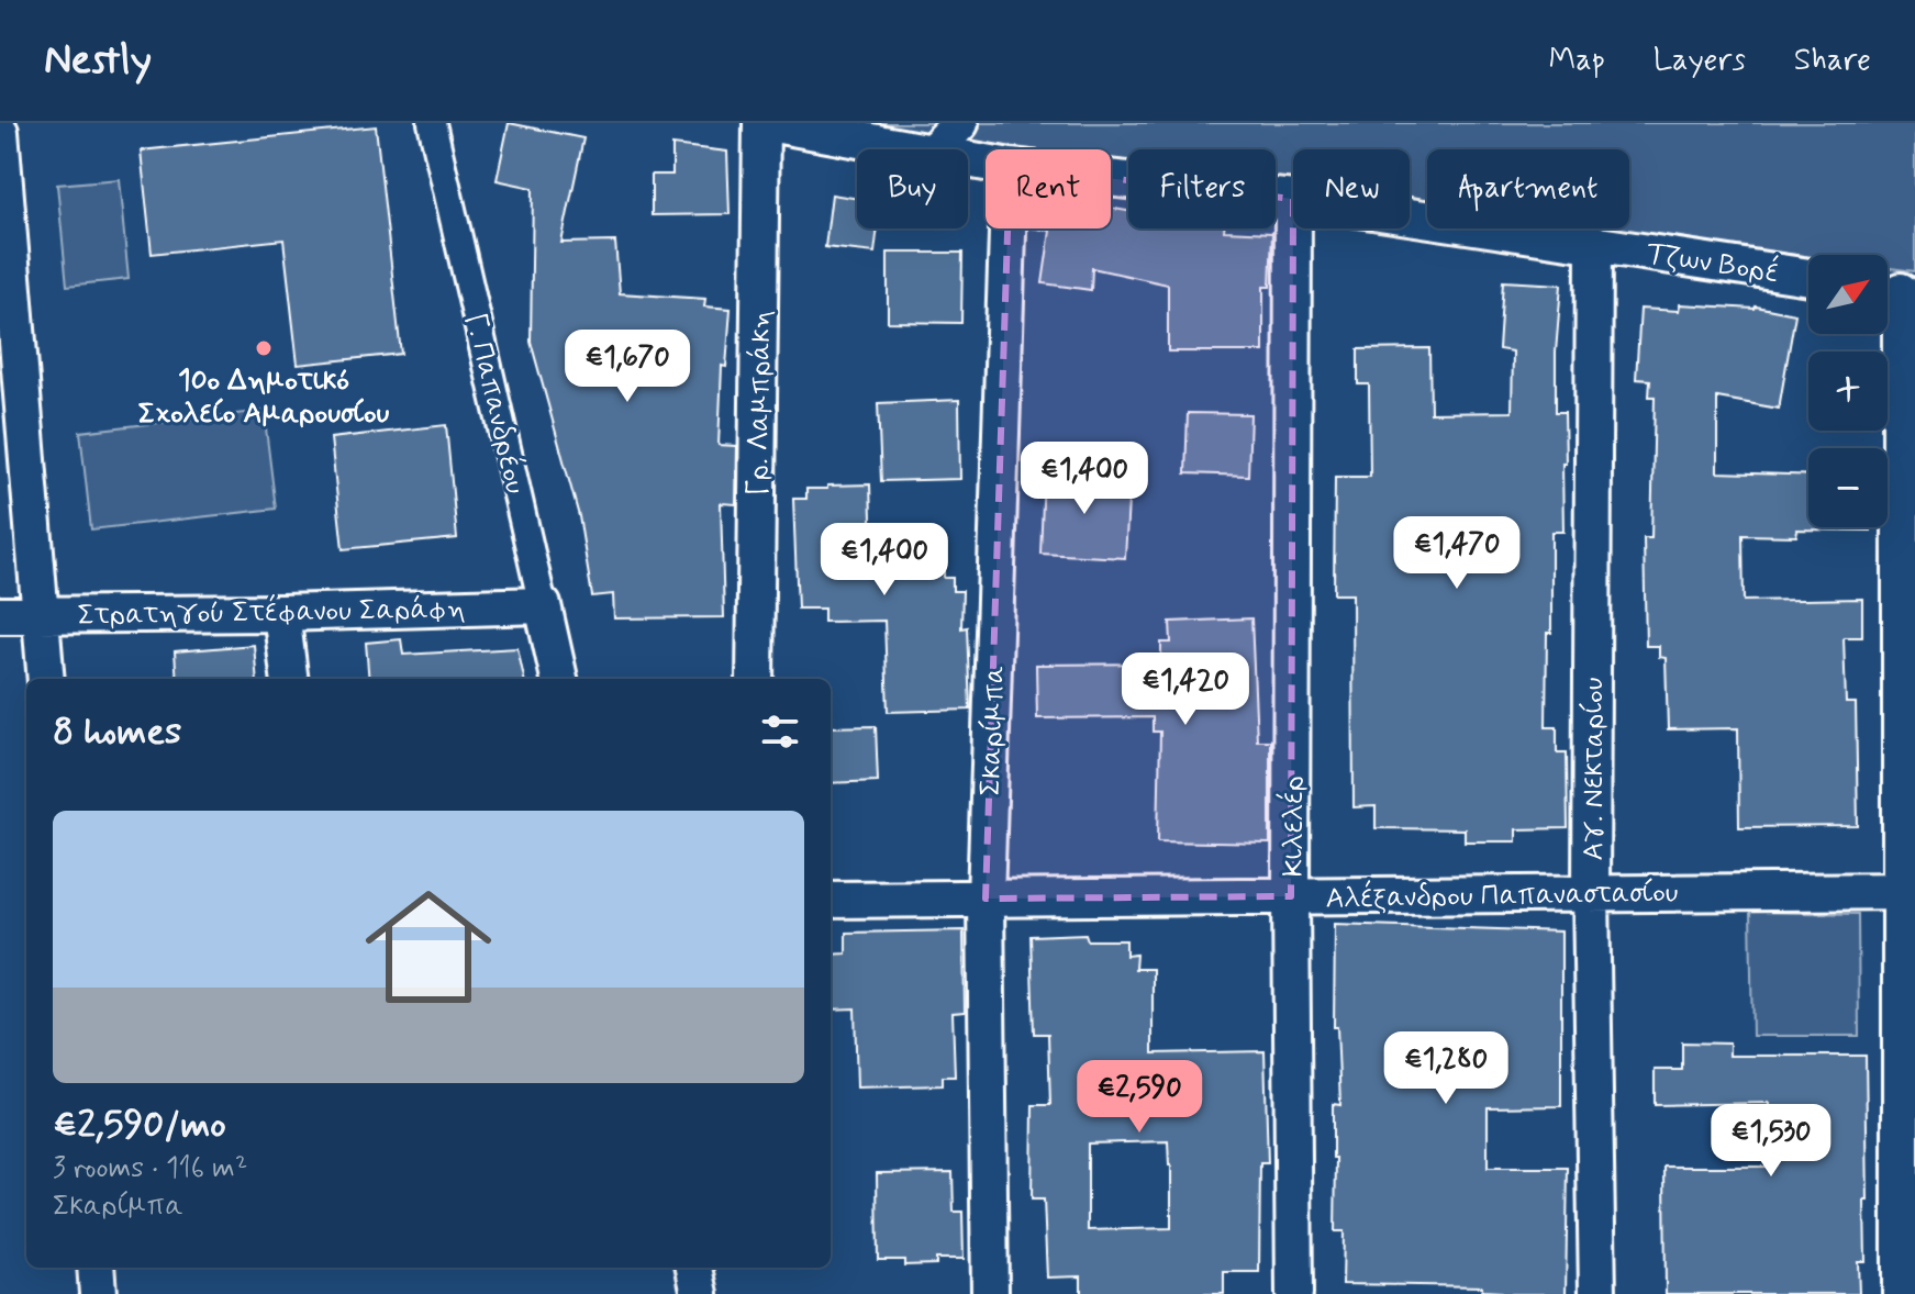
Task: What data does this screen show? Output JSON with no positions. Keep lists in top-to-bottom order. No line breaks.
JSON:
{"streets":{"street":["Τζων Βορέ","Γ. Παπανδρέου","Γρ. Λαμπράκη","Στρατηγού Στέφανου Σαράφη","Σκαρίμπα","Αγ. Νεκταρίου","Κιλελέρ","Αλέξανδρου Παπαναστασίου"]},"crossings":[["Τζων Βορέ","Γρ. Λαμπράκη"],["Τζων Βορέ","Αγ. Νεκταρίου"],["Τζων Βορέ","Κιλελέρ"],["Γ. Παπανδρέου","Στρατηγού Στέφανου Σαράφη"],["Σκαρίμπα","Αλέξανδρου Παπαναστασίου"],["Αγ. Νεκταρίου","Αλέξανδρου Παπαναστασίου"],["Κιλελέρ","Αλέξανδρου Παπαναστασίου"]],"places":["10ο Δημοτικό Σχολείο Αμαρουσίου"],"north":"top right","page":{"header":"Nestly","nav":["Map","Layers","Share"],"chip":["Buy","Rent","Filters","New","Apartment"],"map_buttons":["+","−"],"price":["€1,670","€1,400","€1,470","€1,400","€1,420","€1,280","€2,590","€1,530"],"heading":"8 homes","list":[{"name":"€2,590/mo","note":"3 rooms · 116 m² · Σκαρίμπα"}]}}
